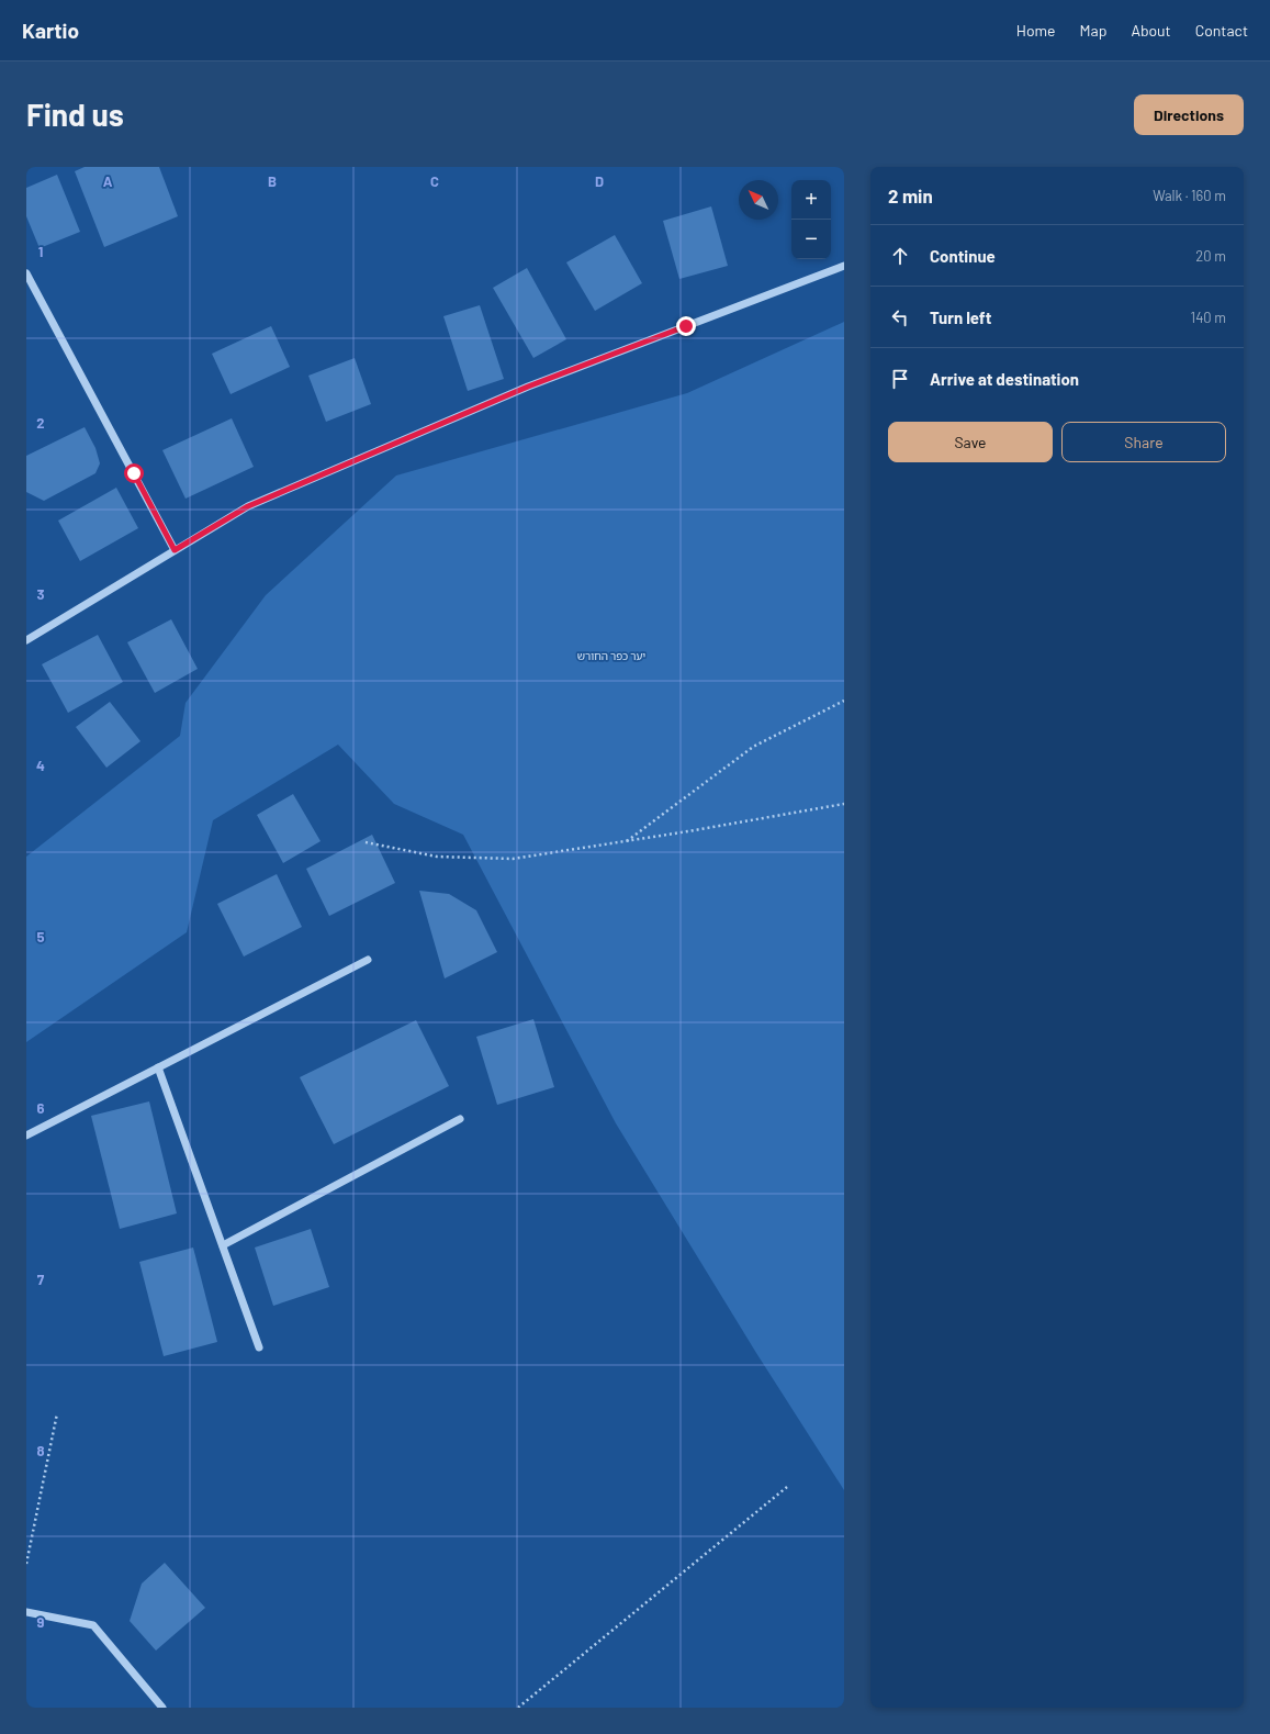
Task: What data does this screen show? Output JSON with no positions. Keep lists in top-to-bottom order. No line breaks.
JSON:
{"parks":["יער כפר החורש"],"north":"top left","page":{"header":"Kartio","nav":["Home","Map","About","Contact"],"buttons":["Directions",["Save","Share"]],"title":"Find us","heading":["2 min","Walk · 160 m"],"map_buttons":["+","−"],"list":[["Continue","20 m"],["Turn left","140 m"],"Arrive at destination"]},"grid":{"columns":["A","B","C","D"],"rows":["1","2","3","4","5","6","7","8","9"]}}
